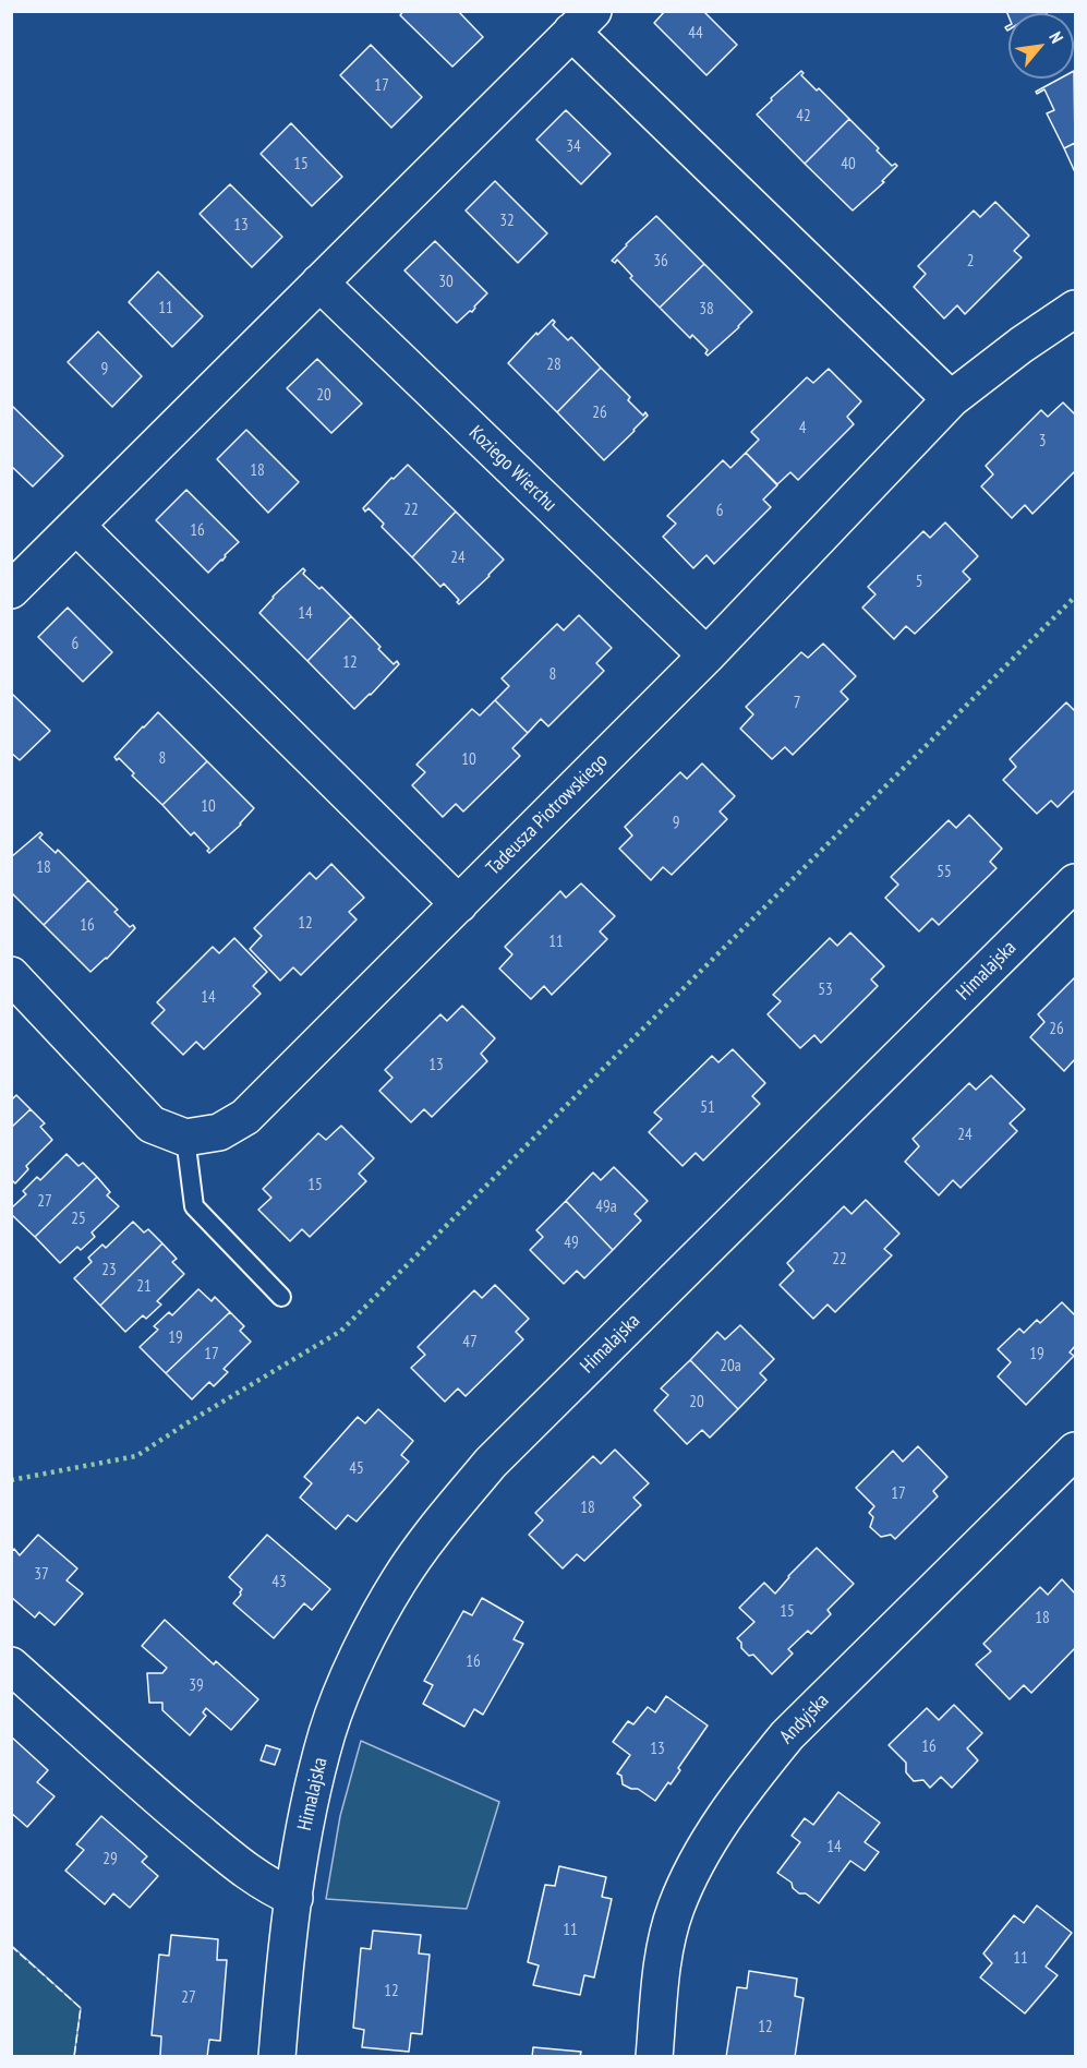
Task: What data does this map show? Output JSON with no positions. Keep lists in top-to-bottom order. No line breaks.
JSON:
{"streets":{"street":["Koziego Wierchu","Tadeusza Piotrowskiego","Himalajska","Andyjska"]},"crossings":[["Koziego Wierchu","Tadeusza Piotrowskiego"]],"house_numbers":["44","17","42","34","15","40","32","13","36","2","30","11","38","28","9","20","26","4","3","18","22","6","16","24","5","14","6","12","8","7","8","10","10","9","18","55","12","16","11","53","14","26","13","51","24","15","27","49a","25","49","22","23","21","19","47","17","19","20a","20","45","17","18","37","43","15","18","16","39","16","13","14","29","11","11","12","27","12"],"north":"top right"}
